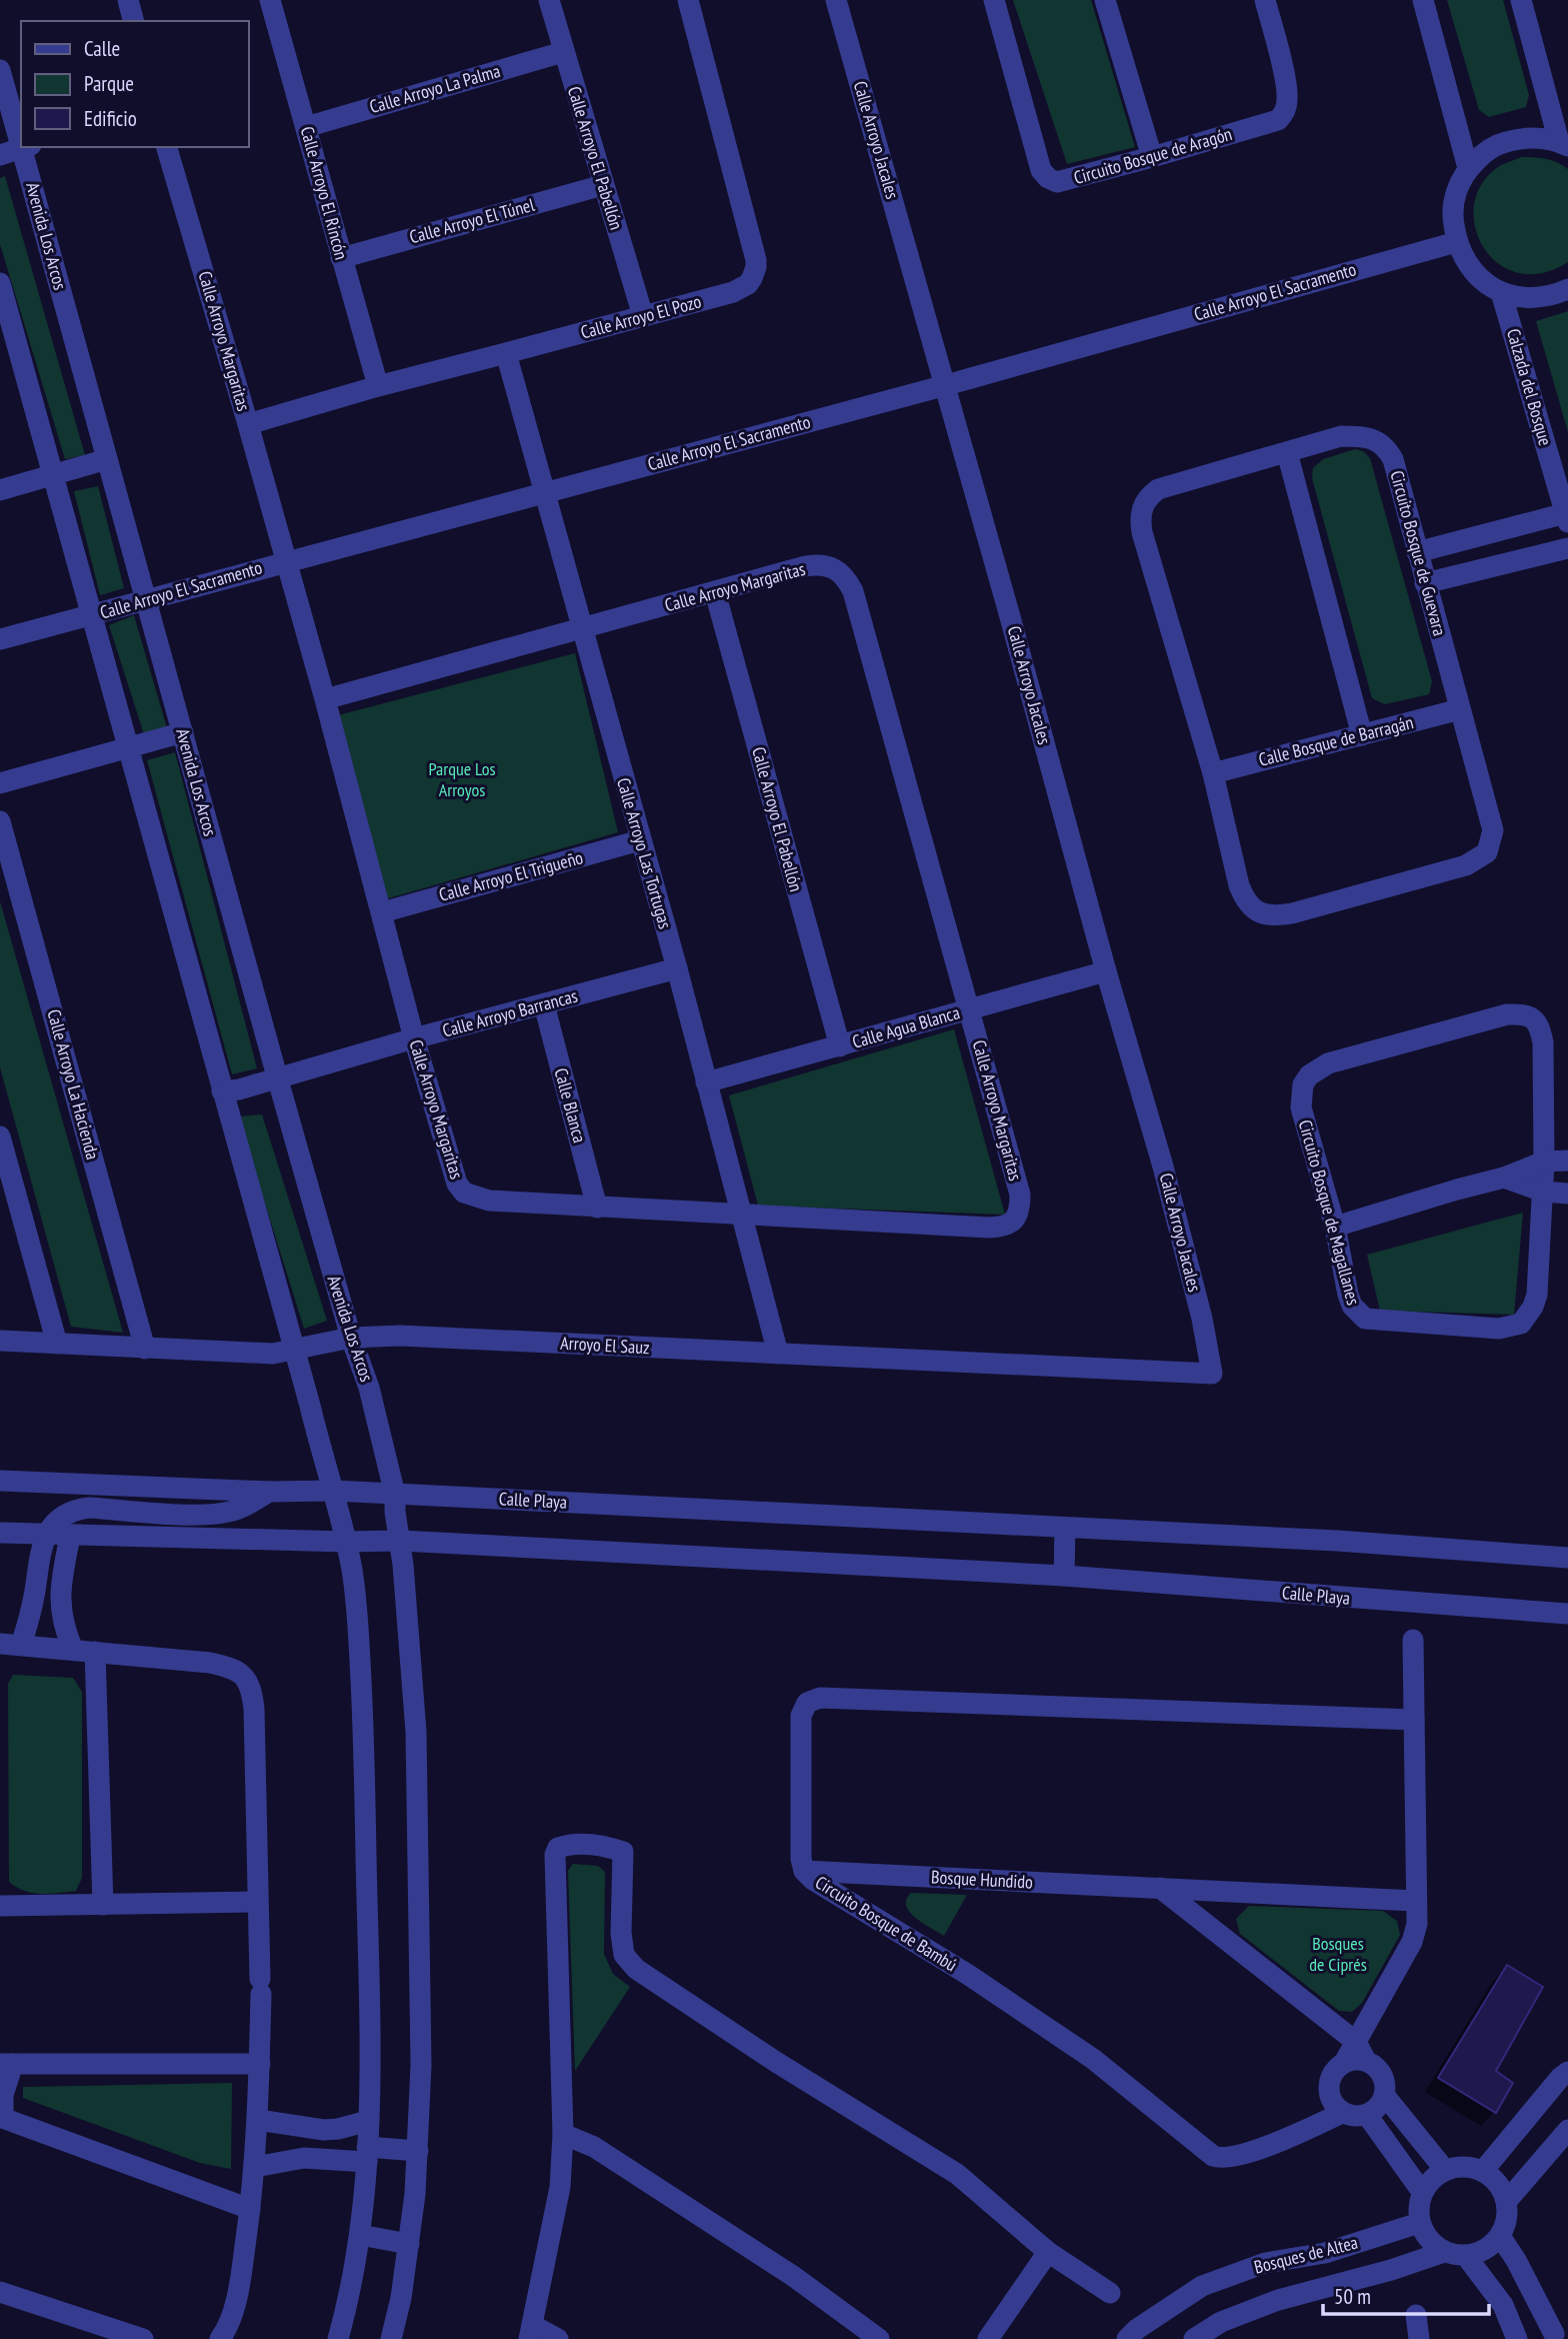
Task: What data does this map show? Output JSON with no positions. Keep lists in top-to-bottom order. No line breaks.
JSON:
{"streets":{"street":["Calle Arroyo La Palma","Calle Arroyo Jacales","Circuito Bosque de Aragón","Calle Arroyo El Pabellón","Calle Arroyo El Rincón","Calle Arroyo El Túnel","Avenida Los Arcos","Calle Arroyo El Sacramento","Calle Arroyo El Pozo","Calle Arroyo Margaritas","Calzada del Bosque","Circuito Bosque de Guevara","Calle Bosque de Barragán","Calle Arroyo Las Tortugas","Calle Arroyo El Trigueño","Calle Arroyo Barrancas","Calle Agua Blanca","Calle Arroyo La Hacienda","Calle Blanca","Circuito Bosque de Magallanes","Arroyo El Sauz","Calle Playa","Bosque Hundido","Circuito Bosque de Bambú","Bosques de Altea"]},"crossings":[["Calle Arroyo La Palma","Calle Arroyo El Pabellón"],["Calle Arroyo La Palma","Calle Arroyo El Rincón"],["Calle Arroyo Jacales","Calle Arroyo El Sacramento"],["Calle Arroyo Jacales","Calle Agua Blanca"],["Calle Arroyo Jacales","Arroyo El Sauz"],["Calle Arroyo El Pabellón","Calle Arroyo El Túnel"],["Calle Arroyo El Pabellón","Calle Arroyo El Pozo"],["Calle Arroyo El Pabellón","Calle Arroyo Margaritas"],["Calle Arroyo El Pabellón","Calle Agua Blanca"],["Calle Arroyo El Rincón","Calle Arroyo El Túnel"],["Calle Arroyo El Rincón","Calle Arroyo El Pozo"],["Avenida Los Arcos","Calle Arroyo El Sacramento"],["Avenida Los Arcos","Calle Arroyo Barrancas"],["Avenida Los Arcos","Arroyo El Sauz"],["Avenida Los Arcos","Calle Playa"],["Calle Arroyo El Sacramento","Calle Arroyo Margaritas"],["Calle Arroyo El Sacramento","Calle Arroyo Las Tortugas"],["Calle Arroyo El Pozo","Calle Arroyo Margaritas"],["Calle Arroyo El Pozo","Calle Arroyo Las Tortugas"],["Calle Arroyo Margaritas","Calle Arroyo Las Tortugas"],["Calle Arroyo Margaritas","Calle Arroyo El Trigueño"],["Calle Arroyo Margaritas","Calle Arroyo Barrancas"],["Calle Arroyo Margaritas","Calle Agua Blanca"],["Calle Arroyo Margaritas","Calle Blanca"],["Circuito Bosque de Guevara","Calle Bosque de Barragán"],["Calle Arroyo Las Tortugas","Calle Arroyo El Trigueño"],["Calle Arroyo Las Tortugas","Calle Arroyo Barrancas"],["Calle Arroyo Las Tortugas","Calle Agua Blanca"],["Calle Arroyo Las Tortugas","Arroyo El Sauz"],["Calle Arroyo Barrancas","Calle Blanca"],["Calle Arroyo La Hacienda","Arroyo El Sauz"],["Bosque Hundido","Circuito Bosque de Bambú"]],"parks":["Parque Los Arroyos","Bosques de Ciprés"],"legend":["Calle","Parque","Edificio"],"scale_bar":"50 m"}
